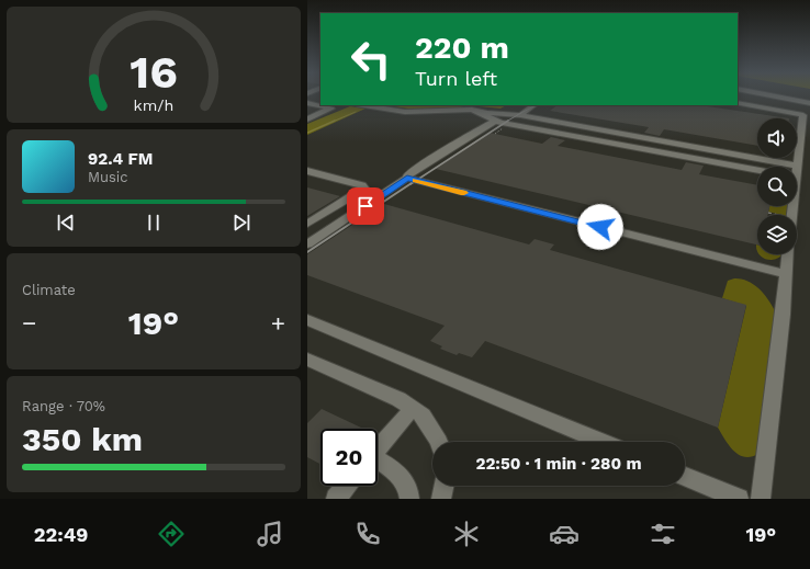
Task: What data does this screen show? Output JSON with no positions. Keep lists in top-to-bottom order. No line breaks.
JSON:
{"page":{"turn":["220 m","Turn left"],"song":["92.4 FM","Music"],"tile":["Climate",["Range · 70%","350 km"]],"heat":["−","19°","+"],"limit":"20","trip":"22:50 · 1 min · 280 m","tabs":["22:49","19°"],"gauge":["16","km/h"]}}
